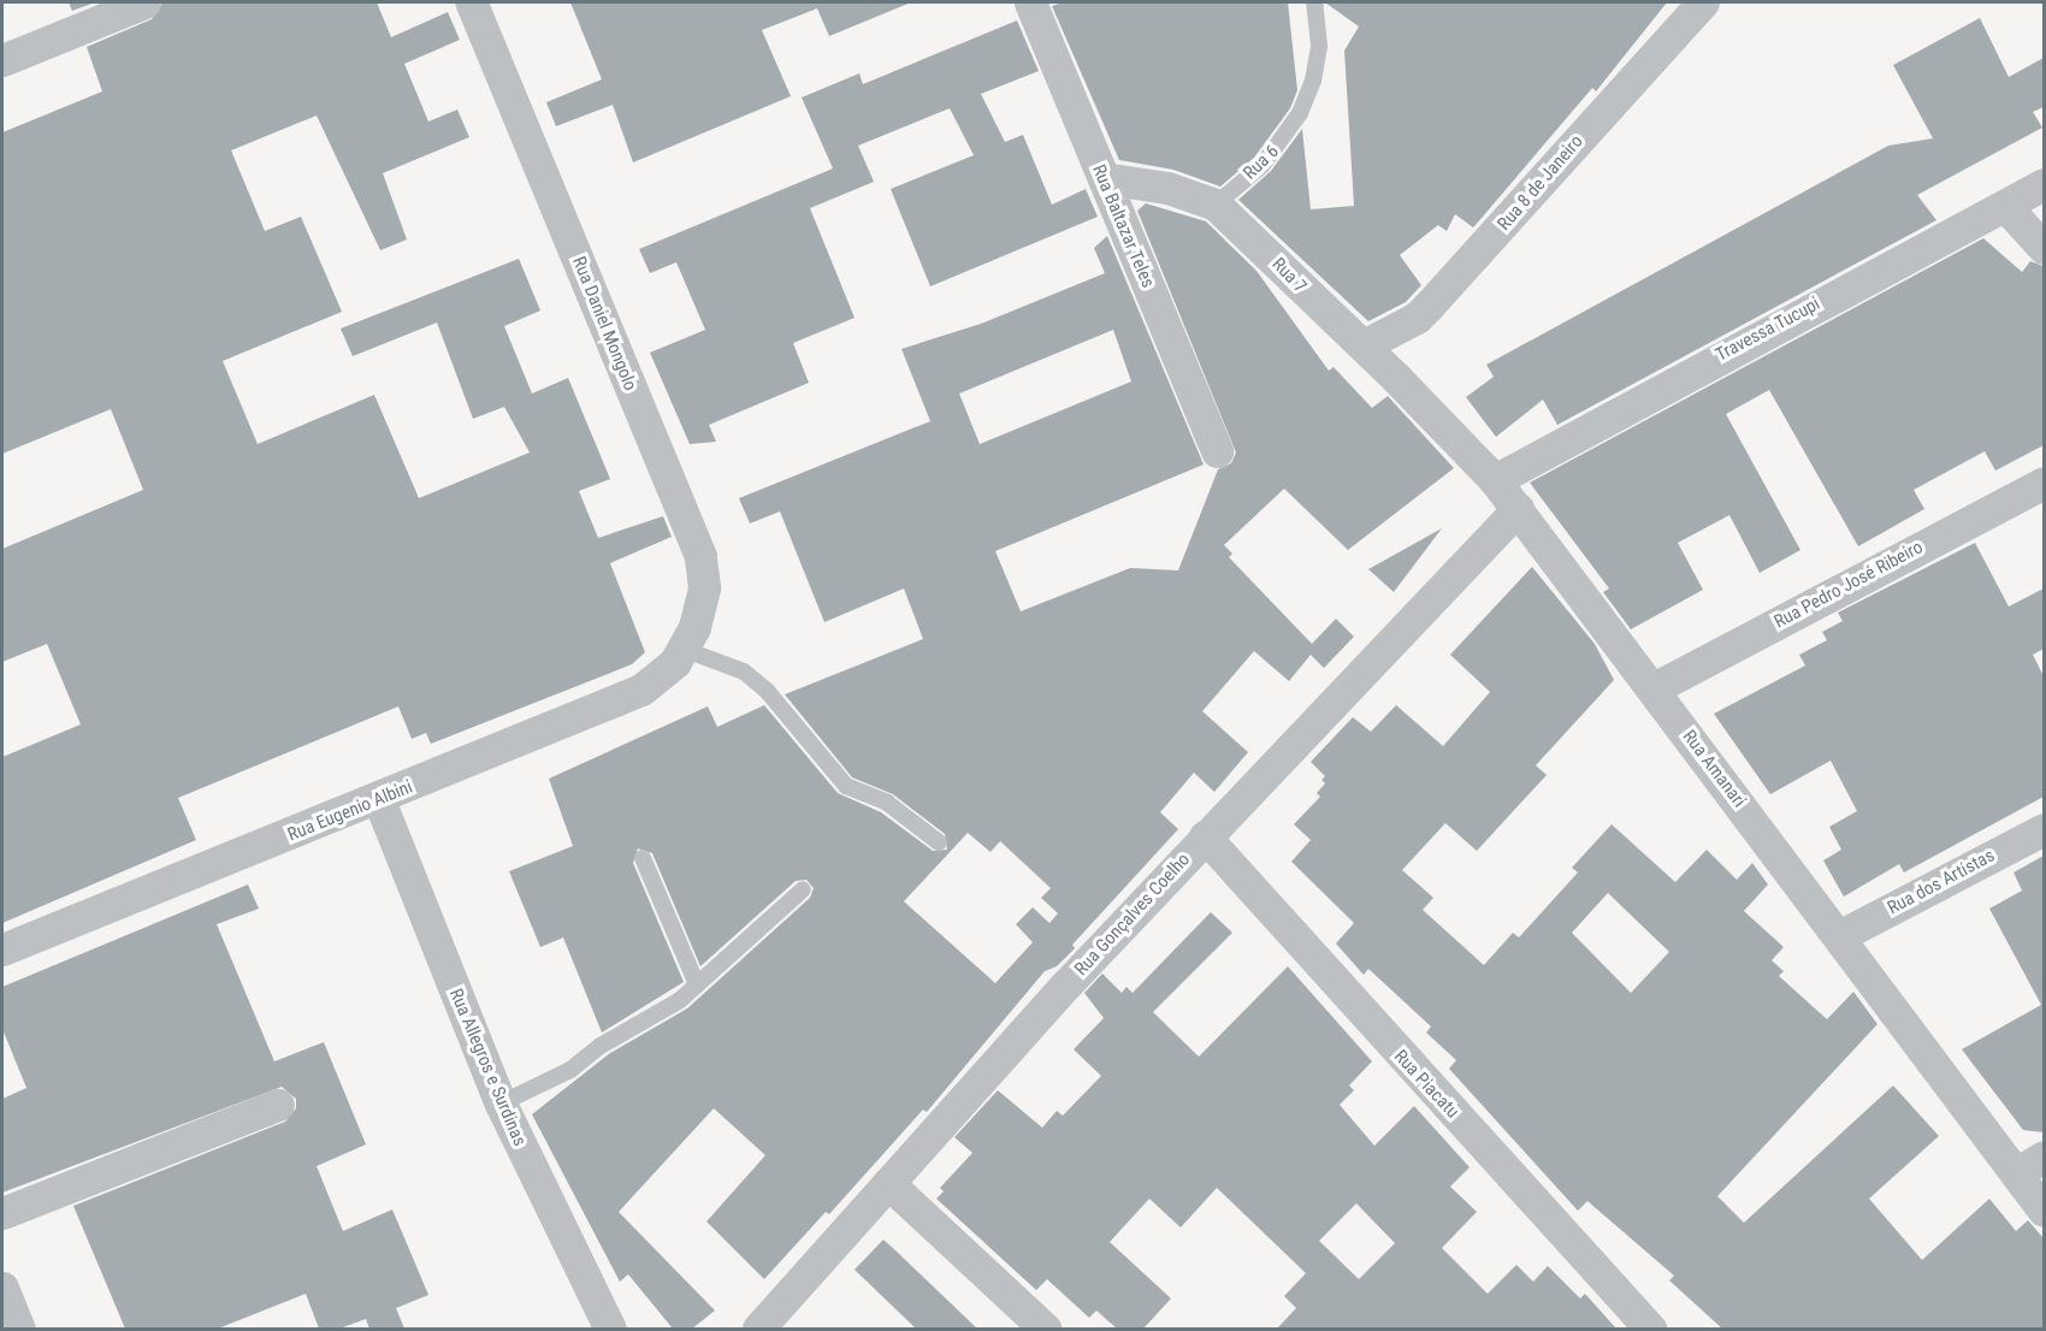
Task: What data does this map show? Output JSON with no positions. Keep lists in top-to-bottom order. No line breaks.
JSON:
{"streets":{"street":["Rua 8 de Janeiro","Rua Baltazar Teles","Rua 7","Rua Daniel Mongolo","Travessa Tucupi","Rua Pedro José Ribeiro","Rua Amanari","Rua Eugenio Albini","Rua dos Artistas","Rua Gonçalves Coelho","Rua Allegros e Surdinas","Rua Piacatu"],"lane":["Rua 6"]},"crossings":[["Rua 6","Rua 7"],["Rua 8 de Janeiro","Rua 7"],["Rua 8 de Janeiro","Rua Amanari"],["Rua 7","Rua Amanari"],["Rua Daniel Mongolo","Rua Eugenio Albini"],["Travessa Tucupi","Rua Amanari"],["Rua Pedro José Ribeiro","Rua Amanari"],["Rua Amanari","Rua dos Artistas"],["Rua Amanari","Rua Gonçalves Coelho"],["Rua Eugenio Albini","Rua Allegros e Surdinas"],["Rua Gonçalves Coelho","Rua Piacatu"]]}
